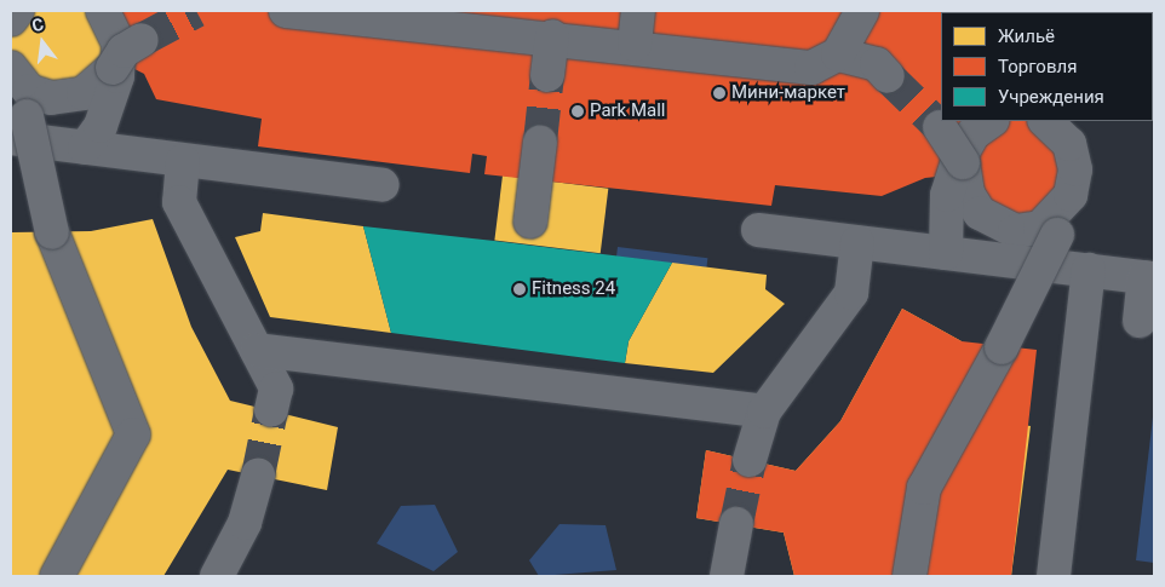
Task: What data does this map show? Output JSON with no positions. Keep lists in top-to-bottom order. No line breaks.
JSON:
{"places":["Мини-маркет","Park Mall","Fitness 24"],"legend":["Жильё","Торговля","Учреждения"],"north":"top"}
